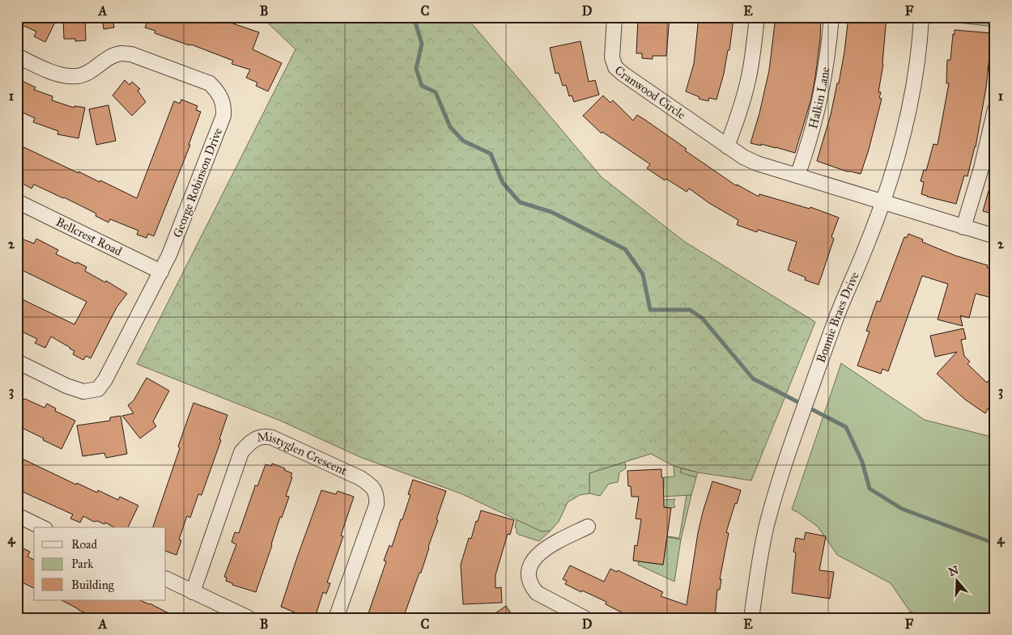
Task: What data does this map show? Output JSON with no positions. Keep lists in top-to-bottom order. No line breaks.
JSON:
{"streets":{"street":["Cranwood Circle","Halkin Lane","George Robinson Drive","Bellcrest Road","Bonnie Braes Drive","Mistyglen Crescent"]},"crossings":[["Cranwood Circle","Halkin Lane"],["Cranwood Circle","Bonnie Braes Drive"],["George Robinson Drive","Bellcrest Road"]],"legend":["Road","Park","Building"],"north":"top","grid":{"columns":["A","B","C","D","E","F"],"rows":["1","2","3","4"]}}
